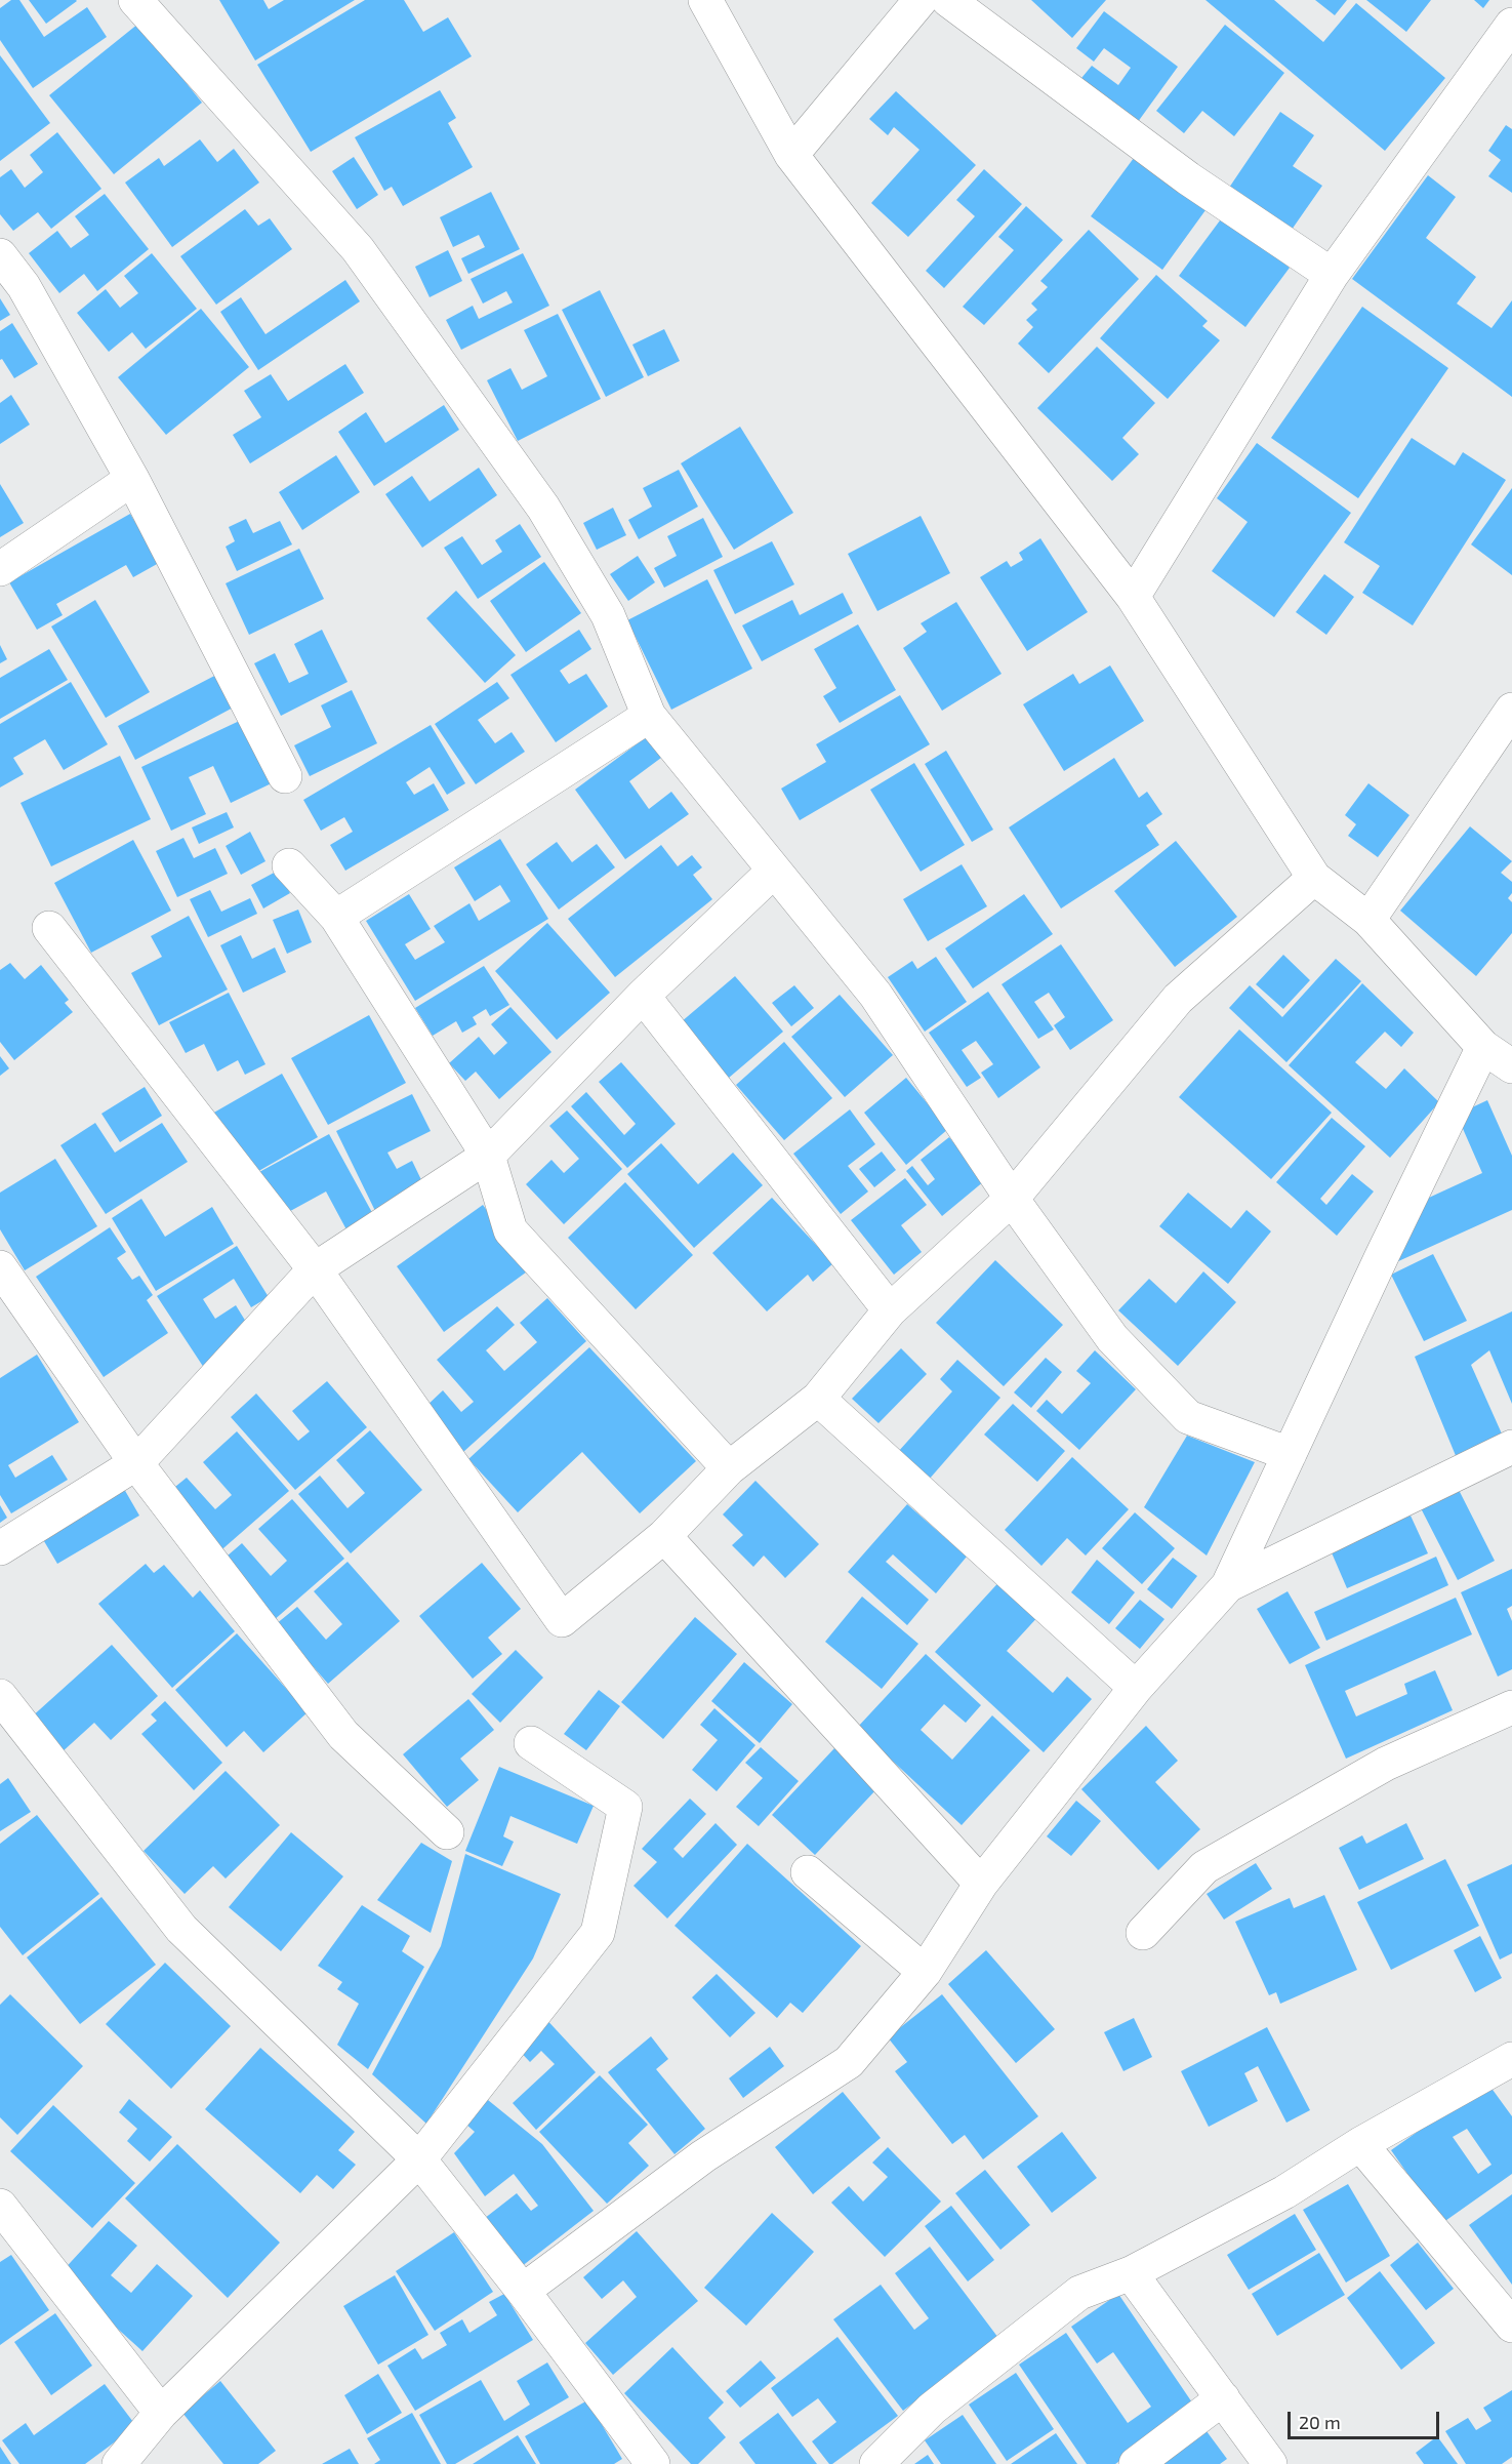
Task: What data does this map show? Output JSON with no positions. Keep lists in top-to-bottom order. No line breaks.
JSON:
{"scale_bar":"20 m"}
